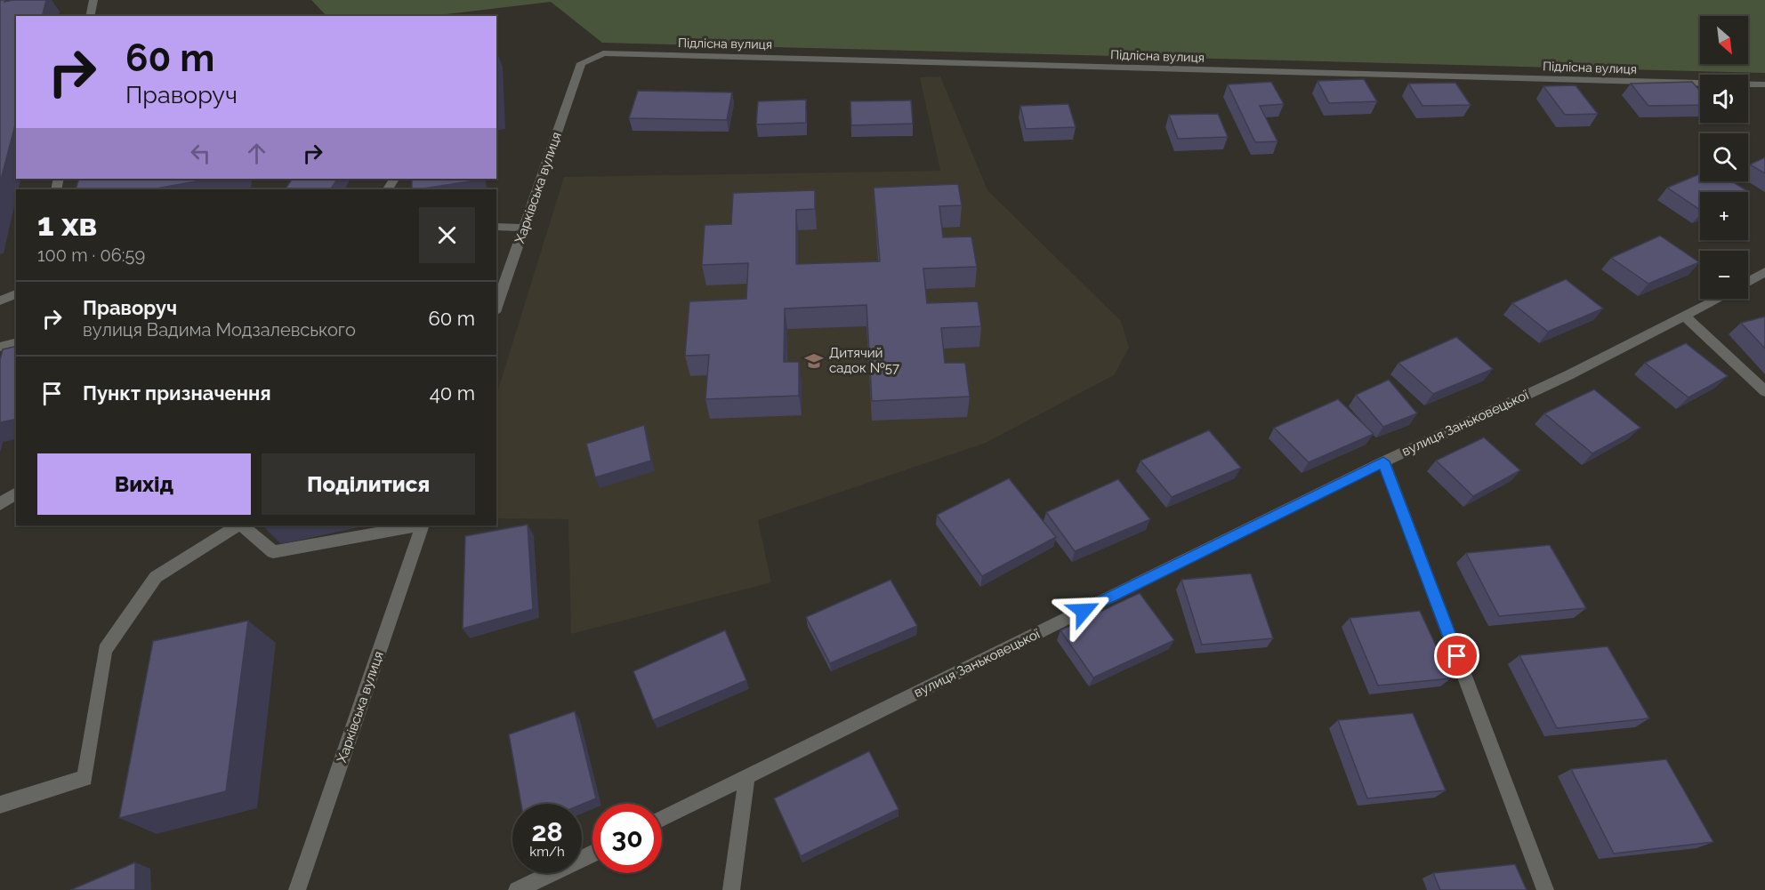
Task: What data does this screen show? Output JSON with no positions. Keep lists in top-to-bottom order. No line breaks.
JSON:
{"streets":{"street":["Підлісна вулиця","Харківська вулиця","вулиця Заньковецької"]},"crossings":[["Підлісна вулиця","Харківська вулиця"]],"places":{"school or university":["Дитячий садок №57"]},"north":"bottom right","page":{"map_buttons":["+","−"],"turn":["60 m","Праворуч"],"heading":["1 хв","100 m · 06:59"],"list":[{"name":"Праворуч","note":"вулиця Вадима Модзалевського","value":"60 m"},{"name":"Пункт призначення","value":"40 m"}],"buttons":["Вихід","Поділитися"],"speed":"28 km/h","limit":"30"}}
